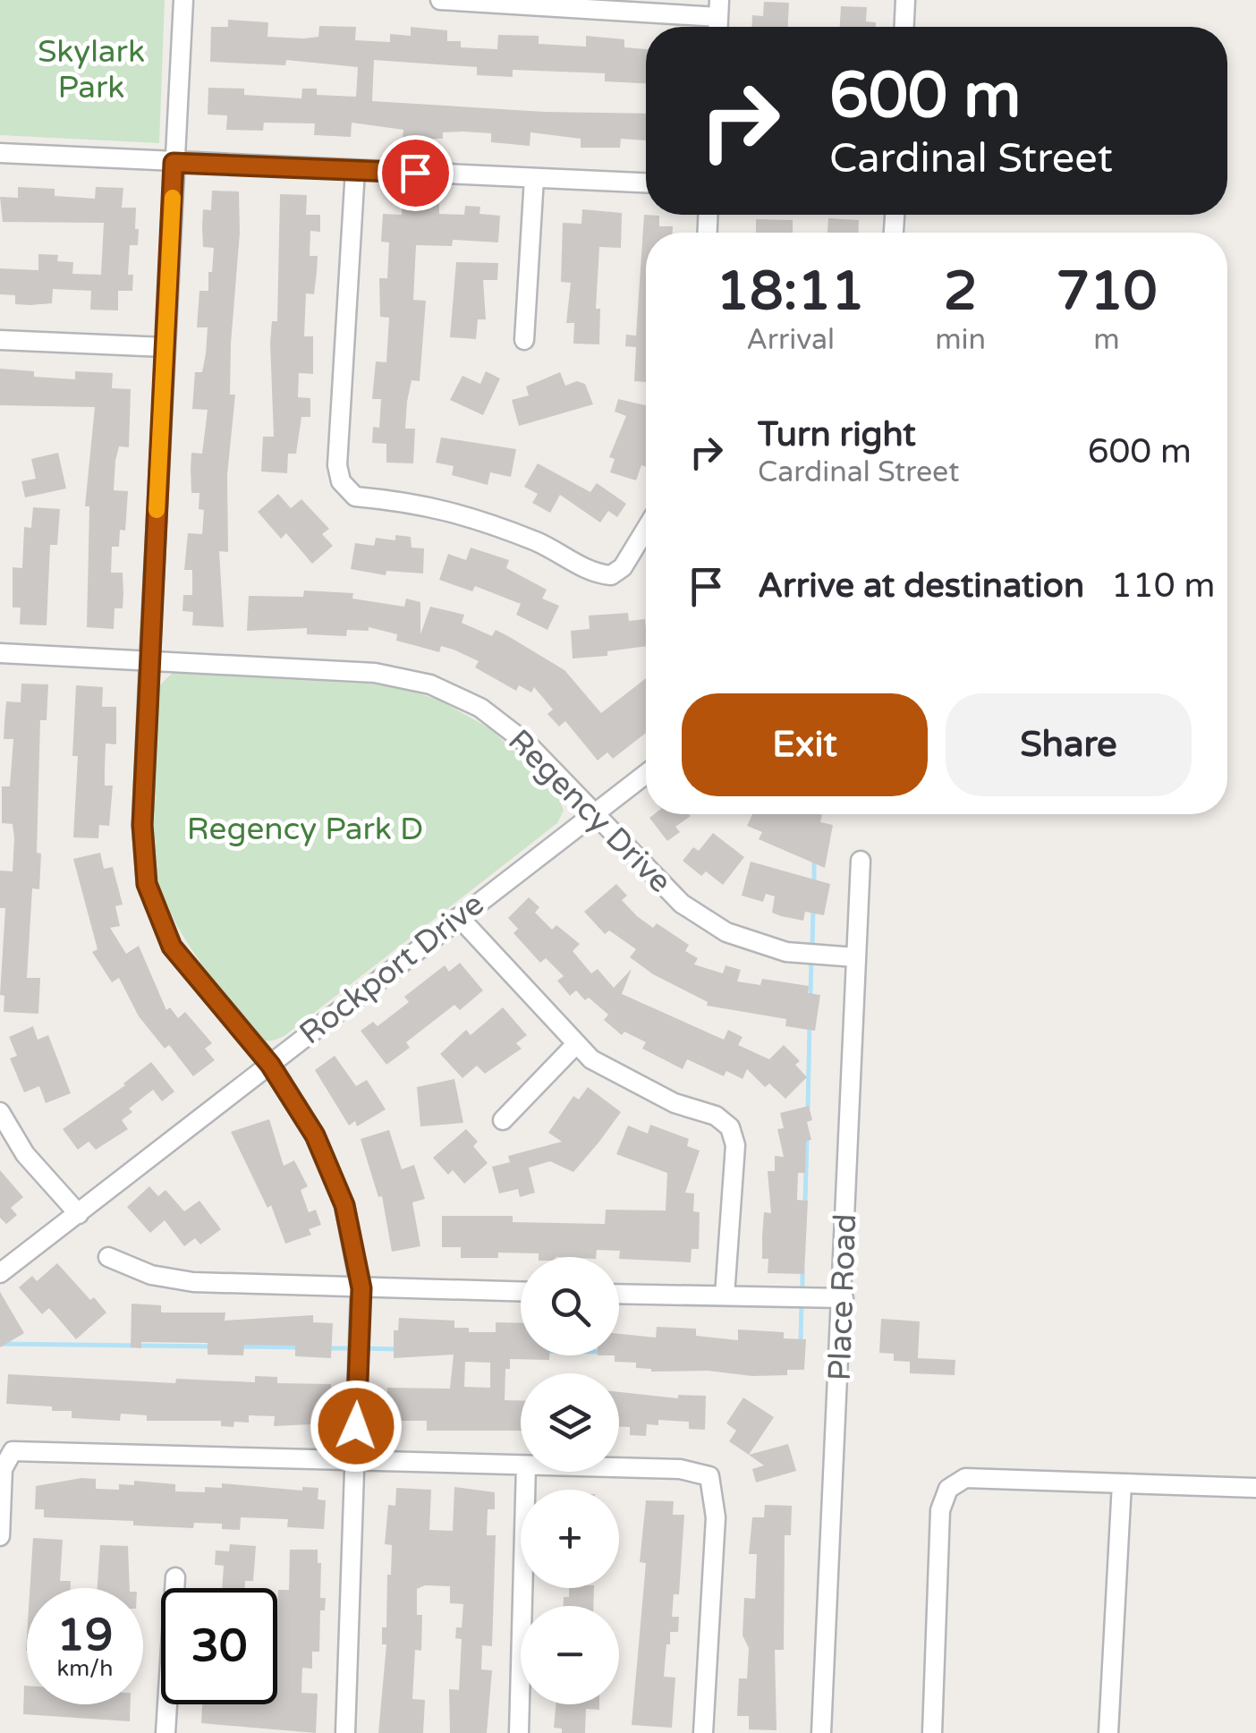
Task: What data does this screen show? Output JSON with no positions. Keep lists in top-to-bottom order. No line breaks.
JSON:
{"streets":{"street":["Regency Drive","Rockport Drive","Place Road"]},"crossings":[["Regency Drive","Rockport Drive"],["Regency Drive","Place Road"]],"parks":["Skylark Park","Regency Park D"],"page":{"turn":["600 m","Cardinal Street"],"eta":["18:11","Arrival","2","min","710","m"],"list":[{"name":"Turn right","note":"Cardinal Street","value":"600 m"},{"name":"Arrive at destination","value":"110 m"}],"buttons":["Exit","Share"],"map_buttons":["+","−"],"speed":"19 km/h","limit":"30"}}
